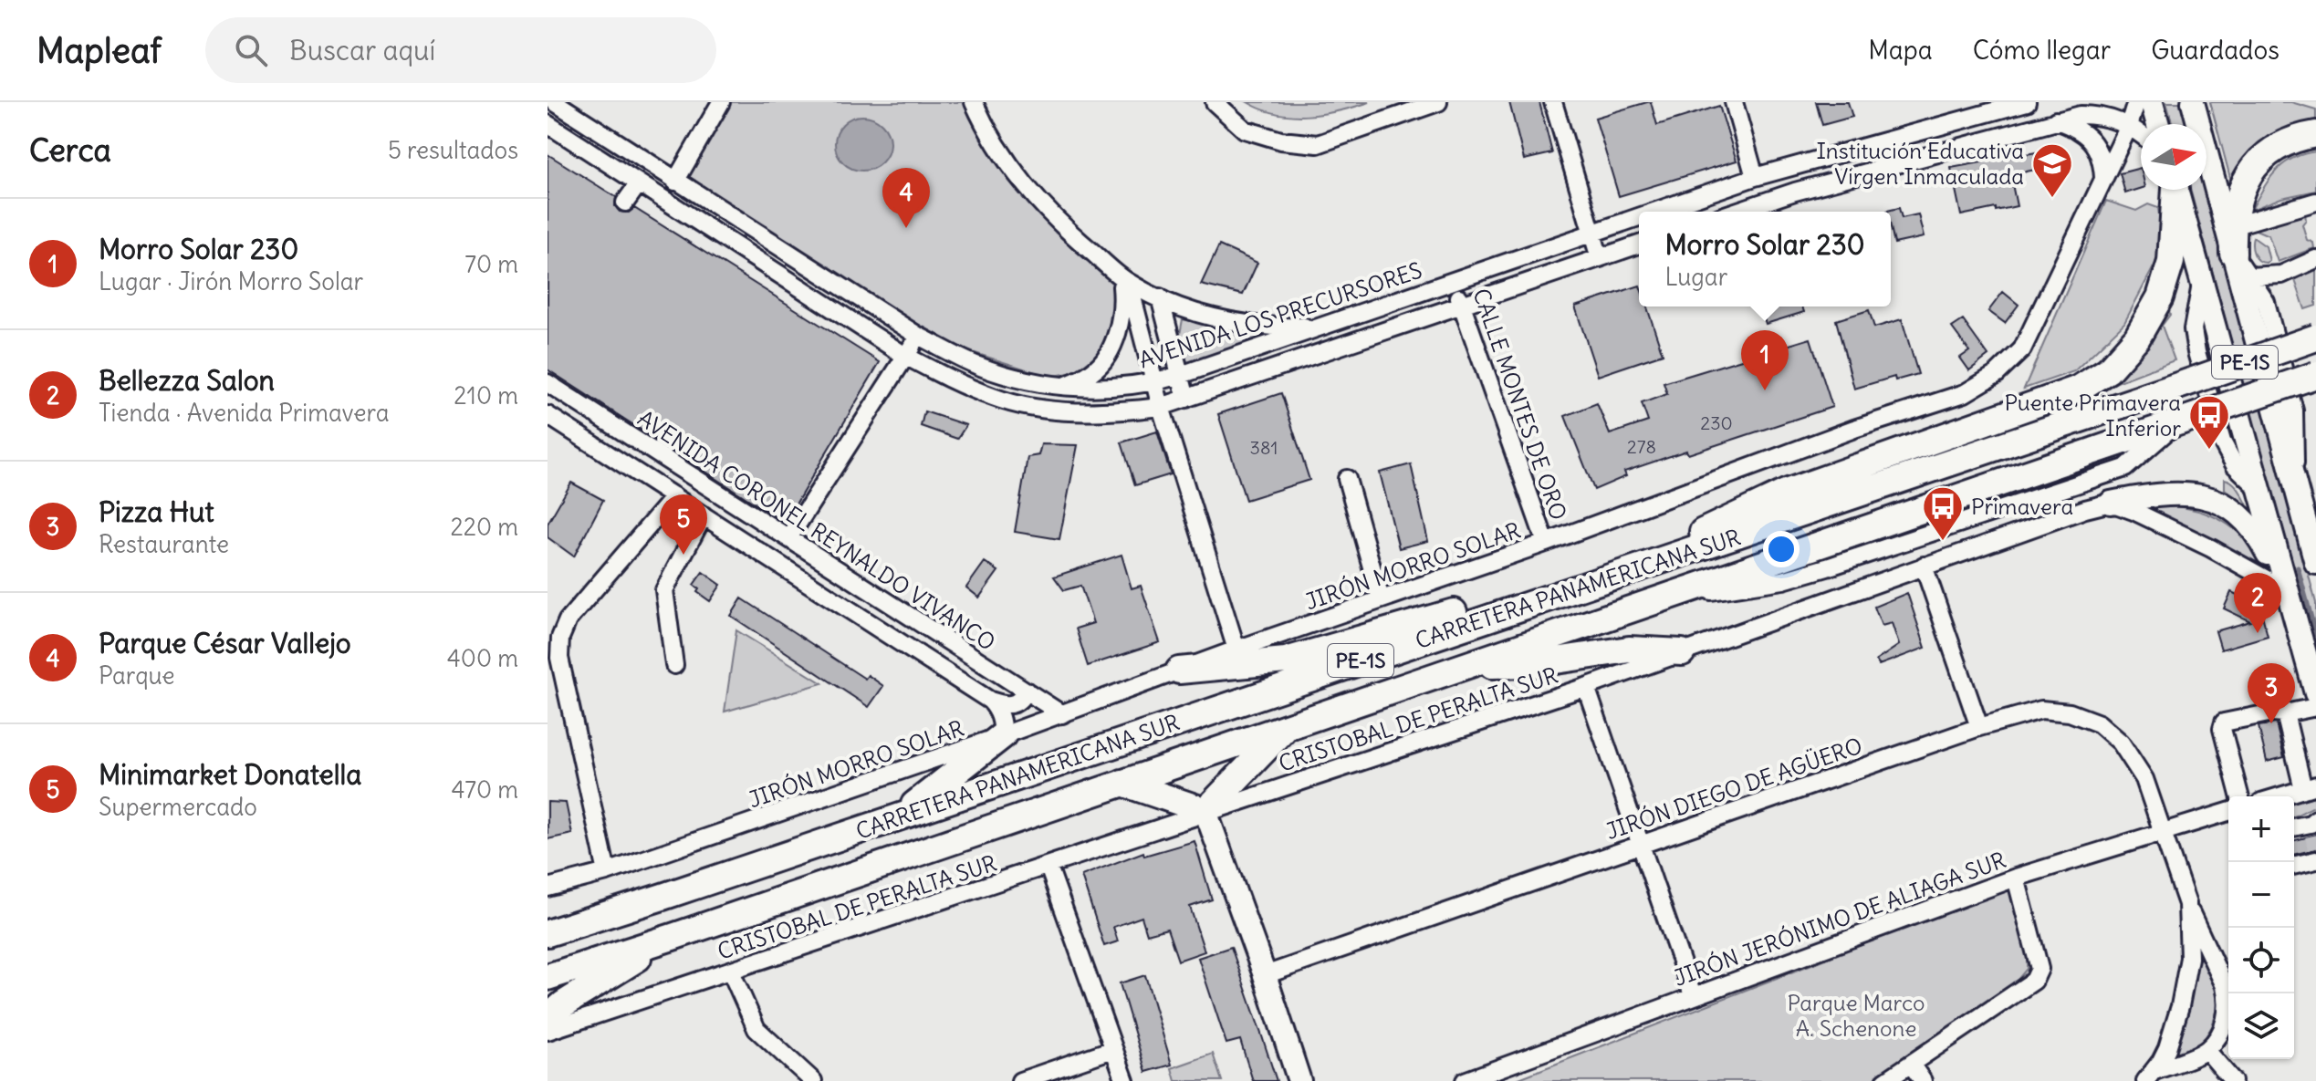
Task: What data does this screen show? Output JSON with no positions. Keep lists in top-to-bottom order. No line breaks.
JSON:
{"streets":{"highway":["PE-1S","CARRETERA PANAMERICANA SUR"],"street":["AVENIDA LOS PRECURSORES","CALLE MONTES DE ORO","AVENIDA CORONEL REYNALDO VIVANCO","JIRÓN MORRO SOLAR","CRISTOBAL DE PERALTA SUR","JIRÓN DIEGO DE AGÜERO","JIRÓN JERÓNIMO DE ALIAGA SUR"]},"crossings":[["AVENIDA LOS PRECURSORES","CALLE MONTES DE ORO"],["CALLE MONTES DE ORO","JIRÓN MORRO SOLAR"],["AVENIDA CORONEL REYNALDO VIVANCO","JIRÓN MORRO SOLAR"],["JIRÓN DIEGO DE AGÜERO","JIRÓN JERÓNIMO DE ALIAGA SUR"]],"parks":["Parque Marco A. Schenone"],"places":{"school or university":["Institución Educativa Virgen Inmaculada"],"bus stop":["Puente Primavera Inferior","Primavera"]},"house_numbers":["230","278","381"],"north":"right","page":{"header":"Mapleaf","search":"Buscar aquí","nav":["Mapa","Cómo llegar","Guardados"],"heading":["Cerca","5 resultados"],"pins":["4","1","5","2","3"],"list":[{"mark":"1","name":"Morro Solar 230","note":"Lugar · Jirón Morro Solar","value":"70 m"},{"mark":"2","name":"Bellezza Salon","note":"Tienda · Avenida Primavera","value":"210 m"},{"mark":"3","name":"Pizza Hut","note":"Restaurante","value":"220 m"},{"mark":"4","name":"Parque César Vallejo","note":"Parque","value":"400 m"},{"mark":"5","name":"Minimarket Donatella","note":"Supermercado","value":"470 m"}],"popup":["Morro Solar 230","Lugar"],"map_buttons":["+","−"]}}
